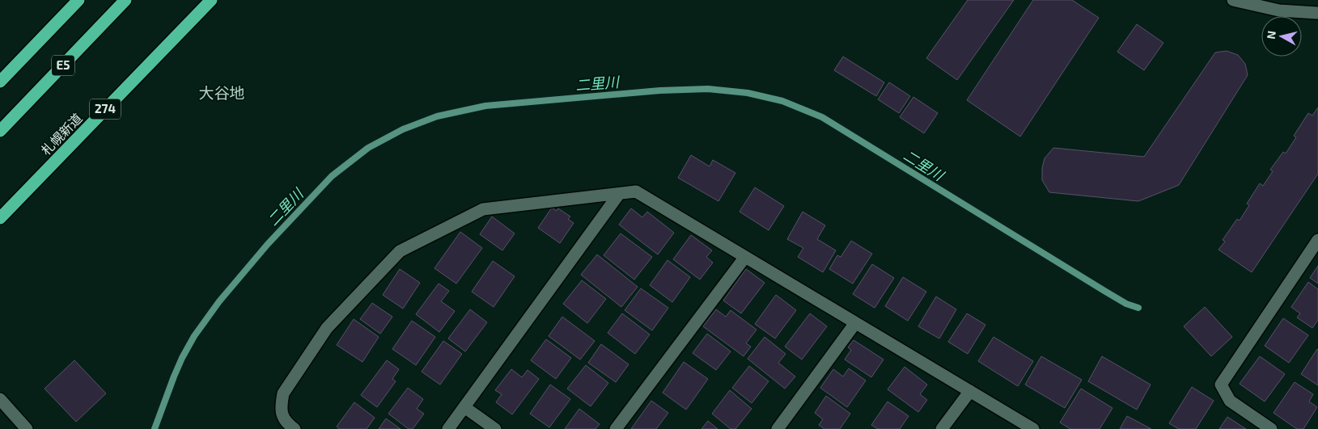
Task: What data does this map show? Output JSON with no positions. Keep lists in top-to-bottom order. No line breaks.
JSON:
{"streets":{"highway":["E5","274","札幌新道"]},"districts":["大谷地"],"water":["二里川"],"north":"left"}
